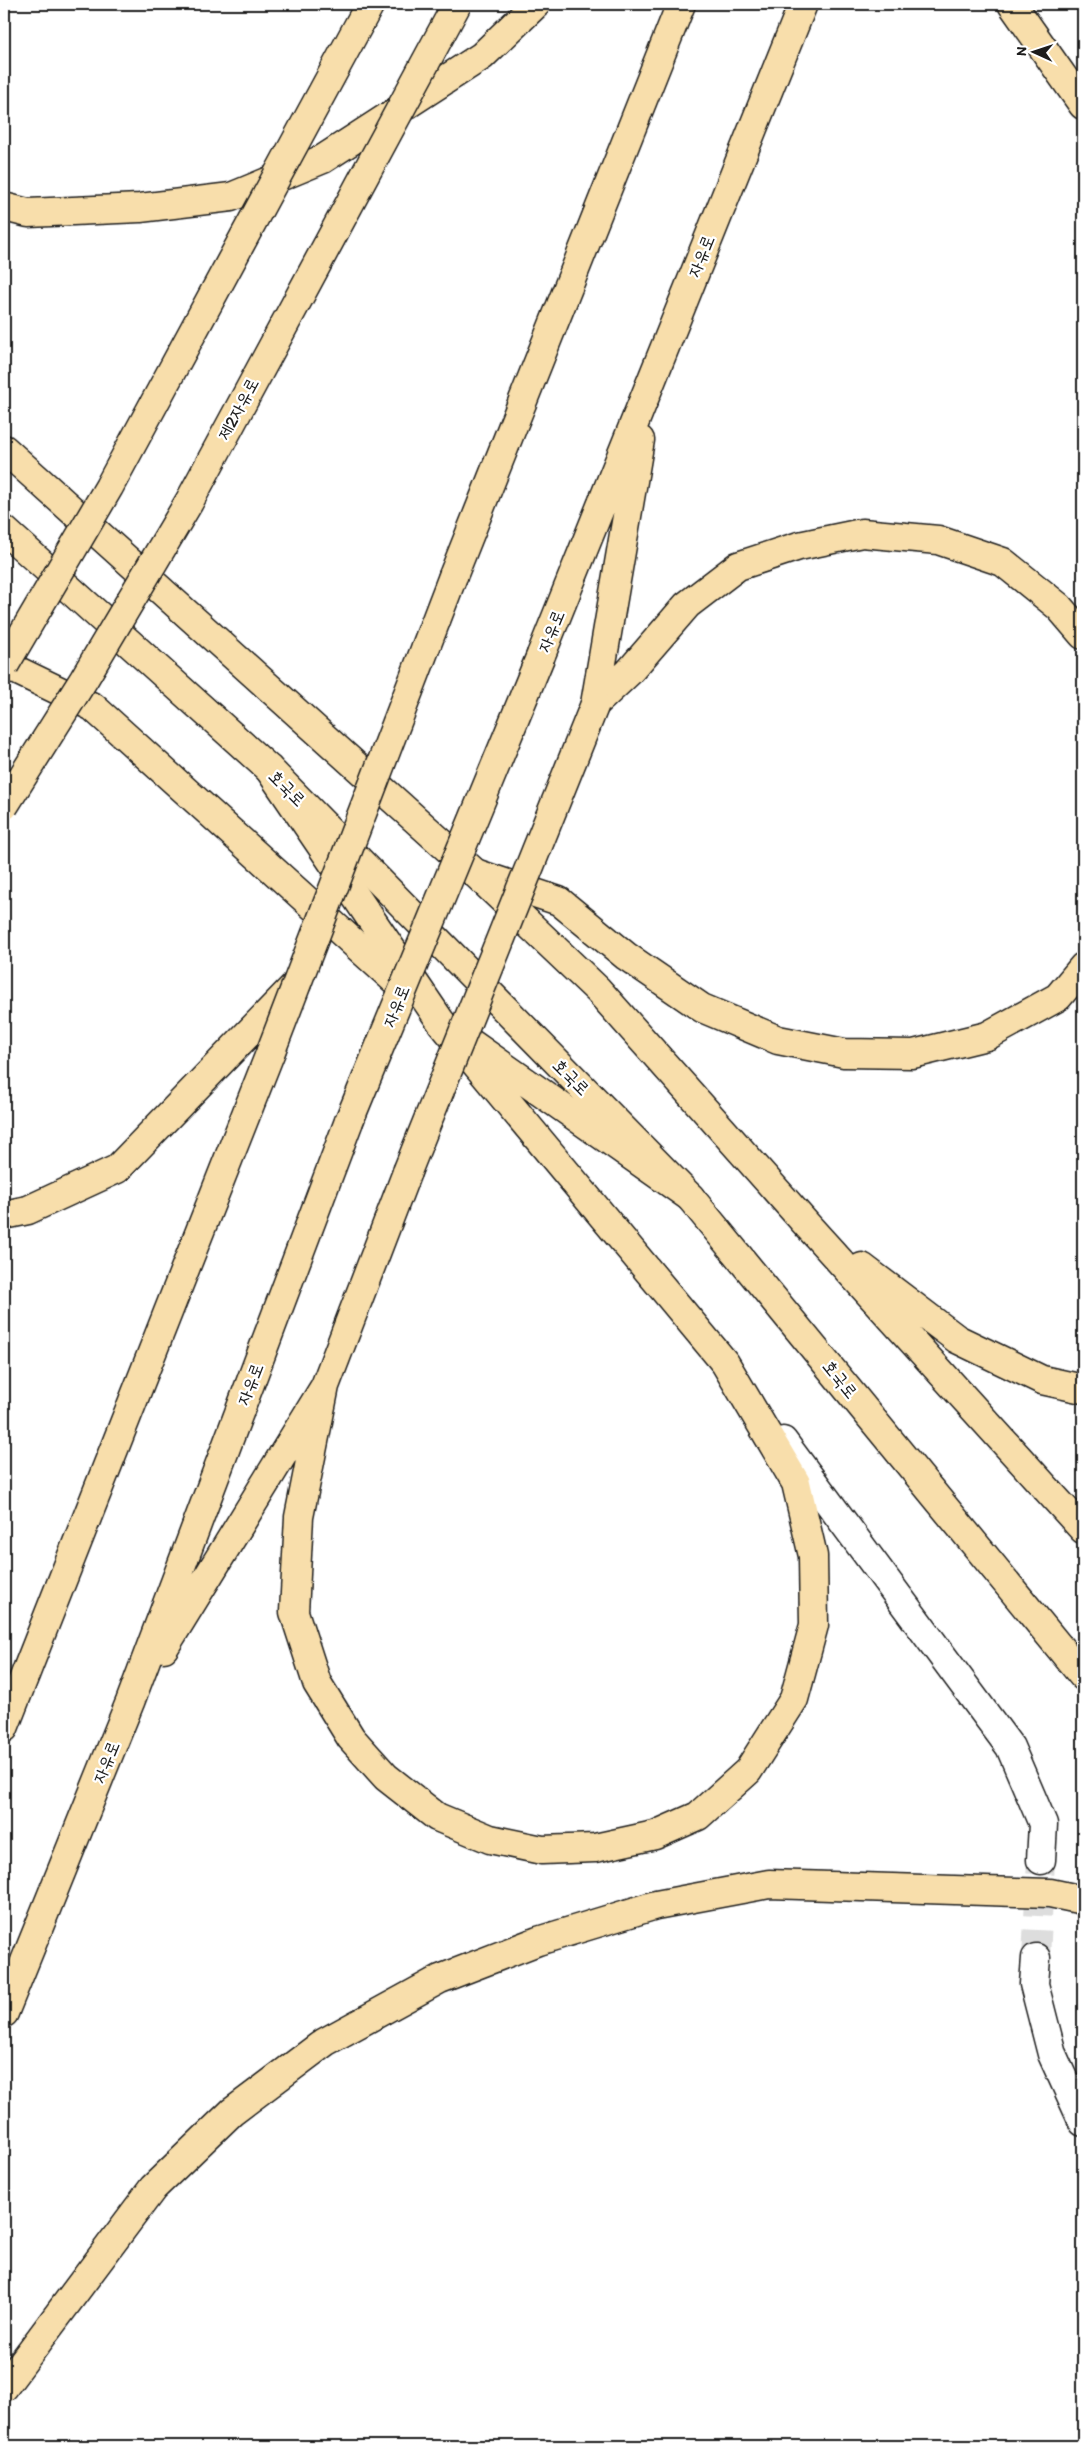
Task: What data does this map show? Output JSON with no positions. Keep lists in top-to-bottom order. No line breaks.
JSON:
{"streets":{"main road":["자유로","제2자유로","호국로"]},"north":"left"}
